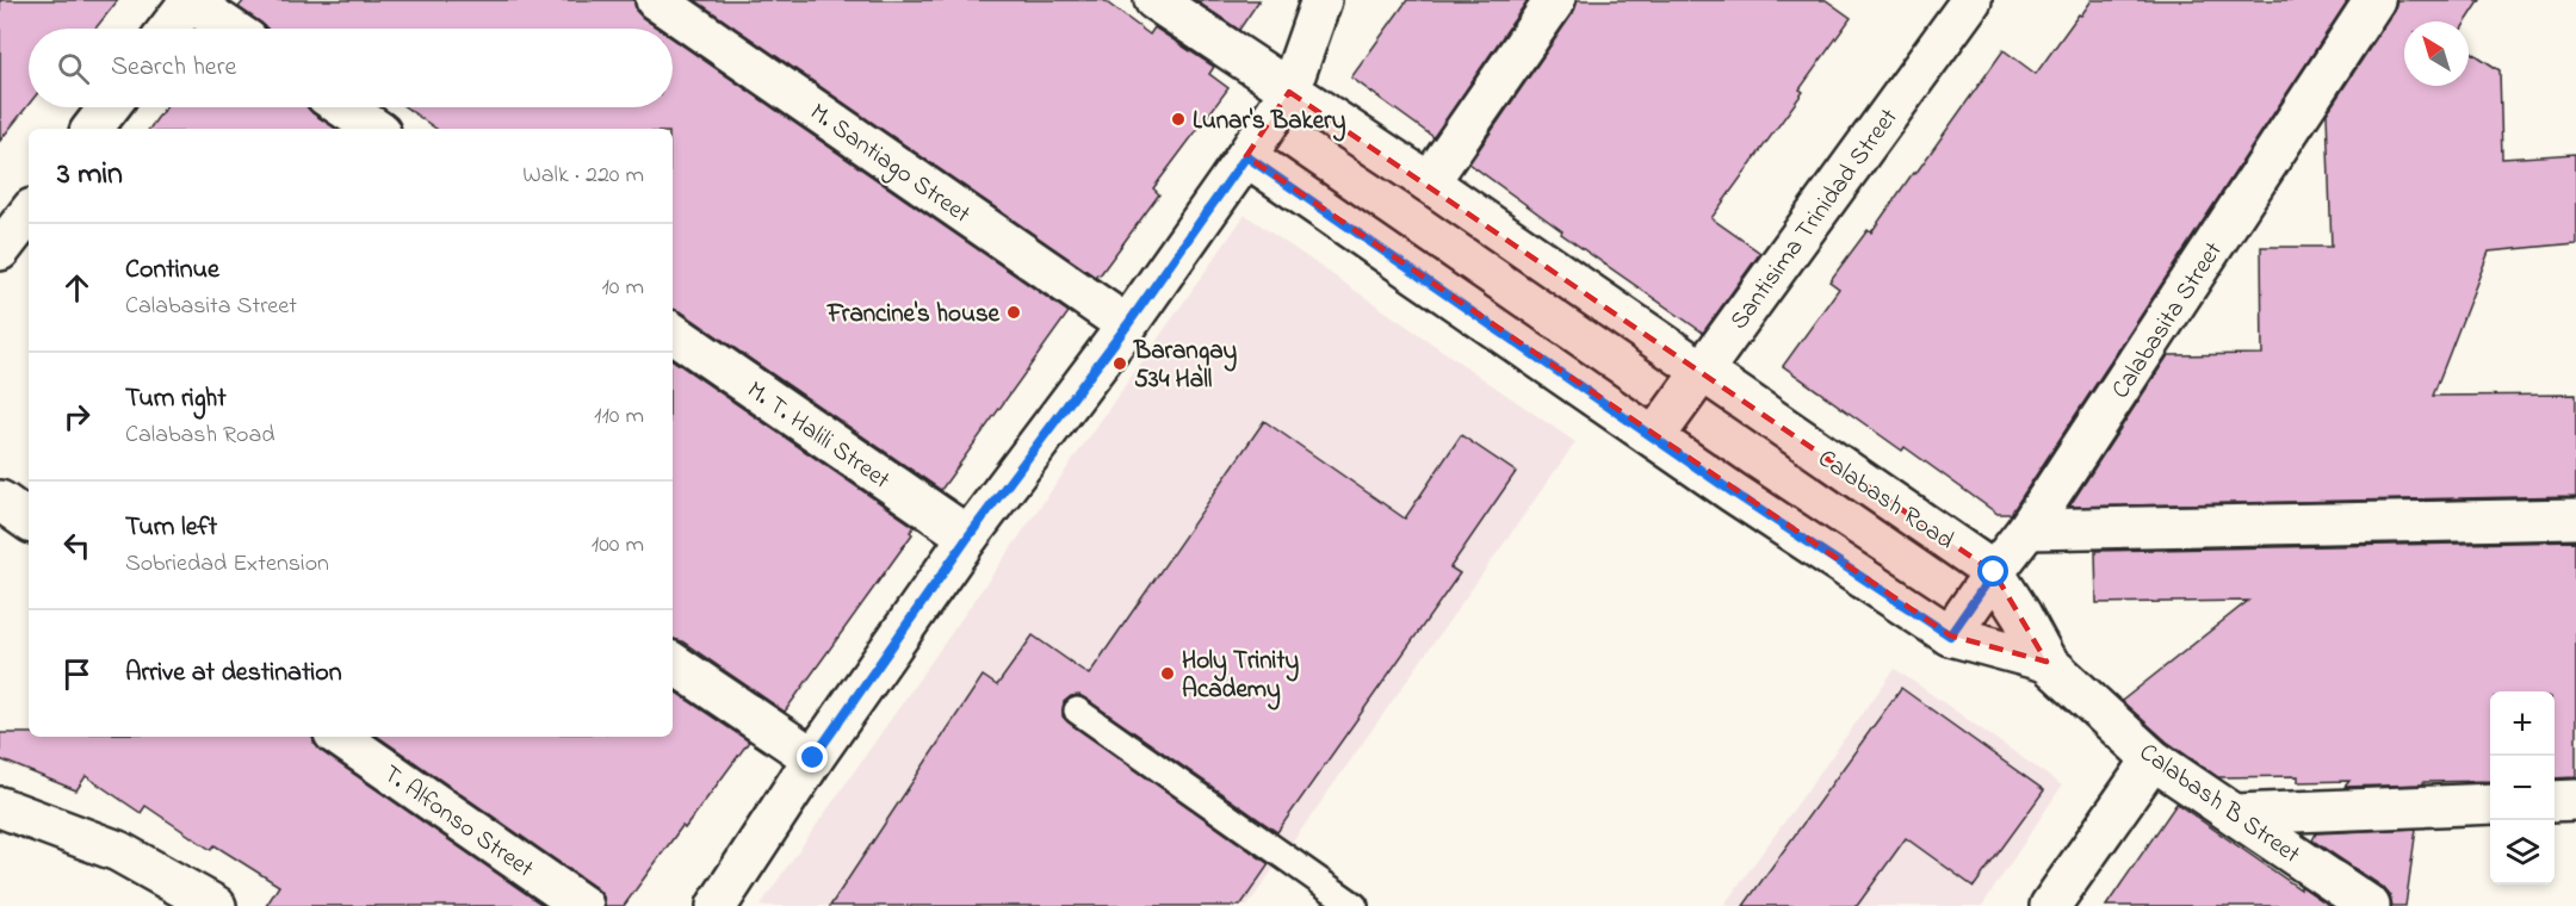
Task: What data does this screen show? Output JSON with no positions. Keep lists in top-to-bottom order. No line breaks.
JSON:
{"streets":{"street":["M. Santiago Street","Santisima Trinidad Street","Calabasita Street","M. T. Halili Street","Calabash Road","Calabash B Street","T. Alfonso Street"]},"crossings":[["Santisima Trinidad Street","Calabash Road"],["Calabasita Street","Calabash Road"],["Calabash Road","Calabash B Street"]],"places":["Lunar's Bakery","Francine's house","Barangay 534 Hall","Holy Trinity Academy"],"north":"top left","page":{"search":"Search here","heading":["3 min","Walk · 220 m"],"list":[["Continue","Calabasita Street","10 m"],["Turn right","Calabash Road","110 m"],["Turn left","Sobriedad Extension","100 m"],"Arrive at destination"],"map_buttons":["+","−"]}}
